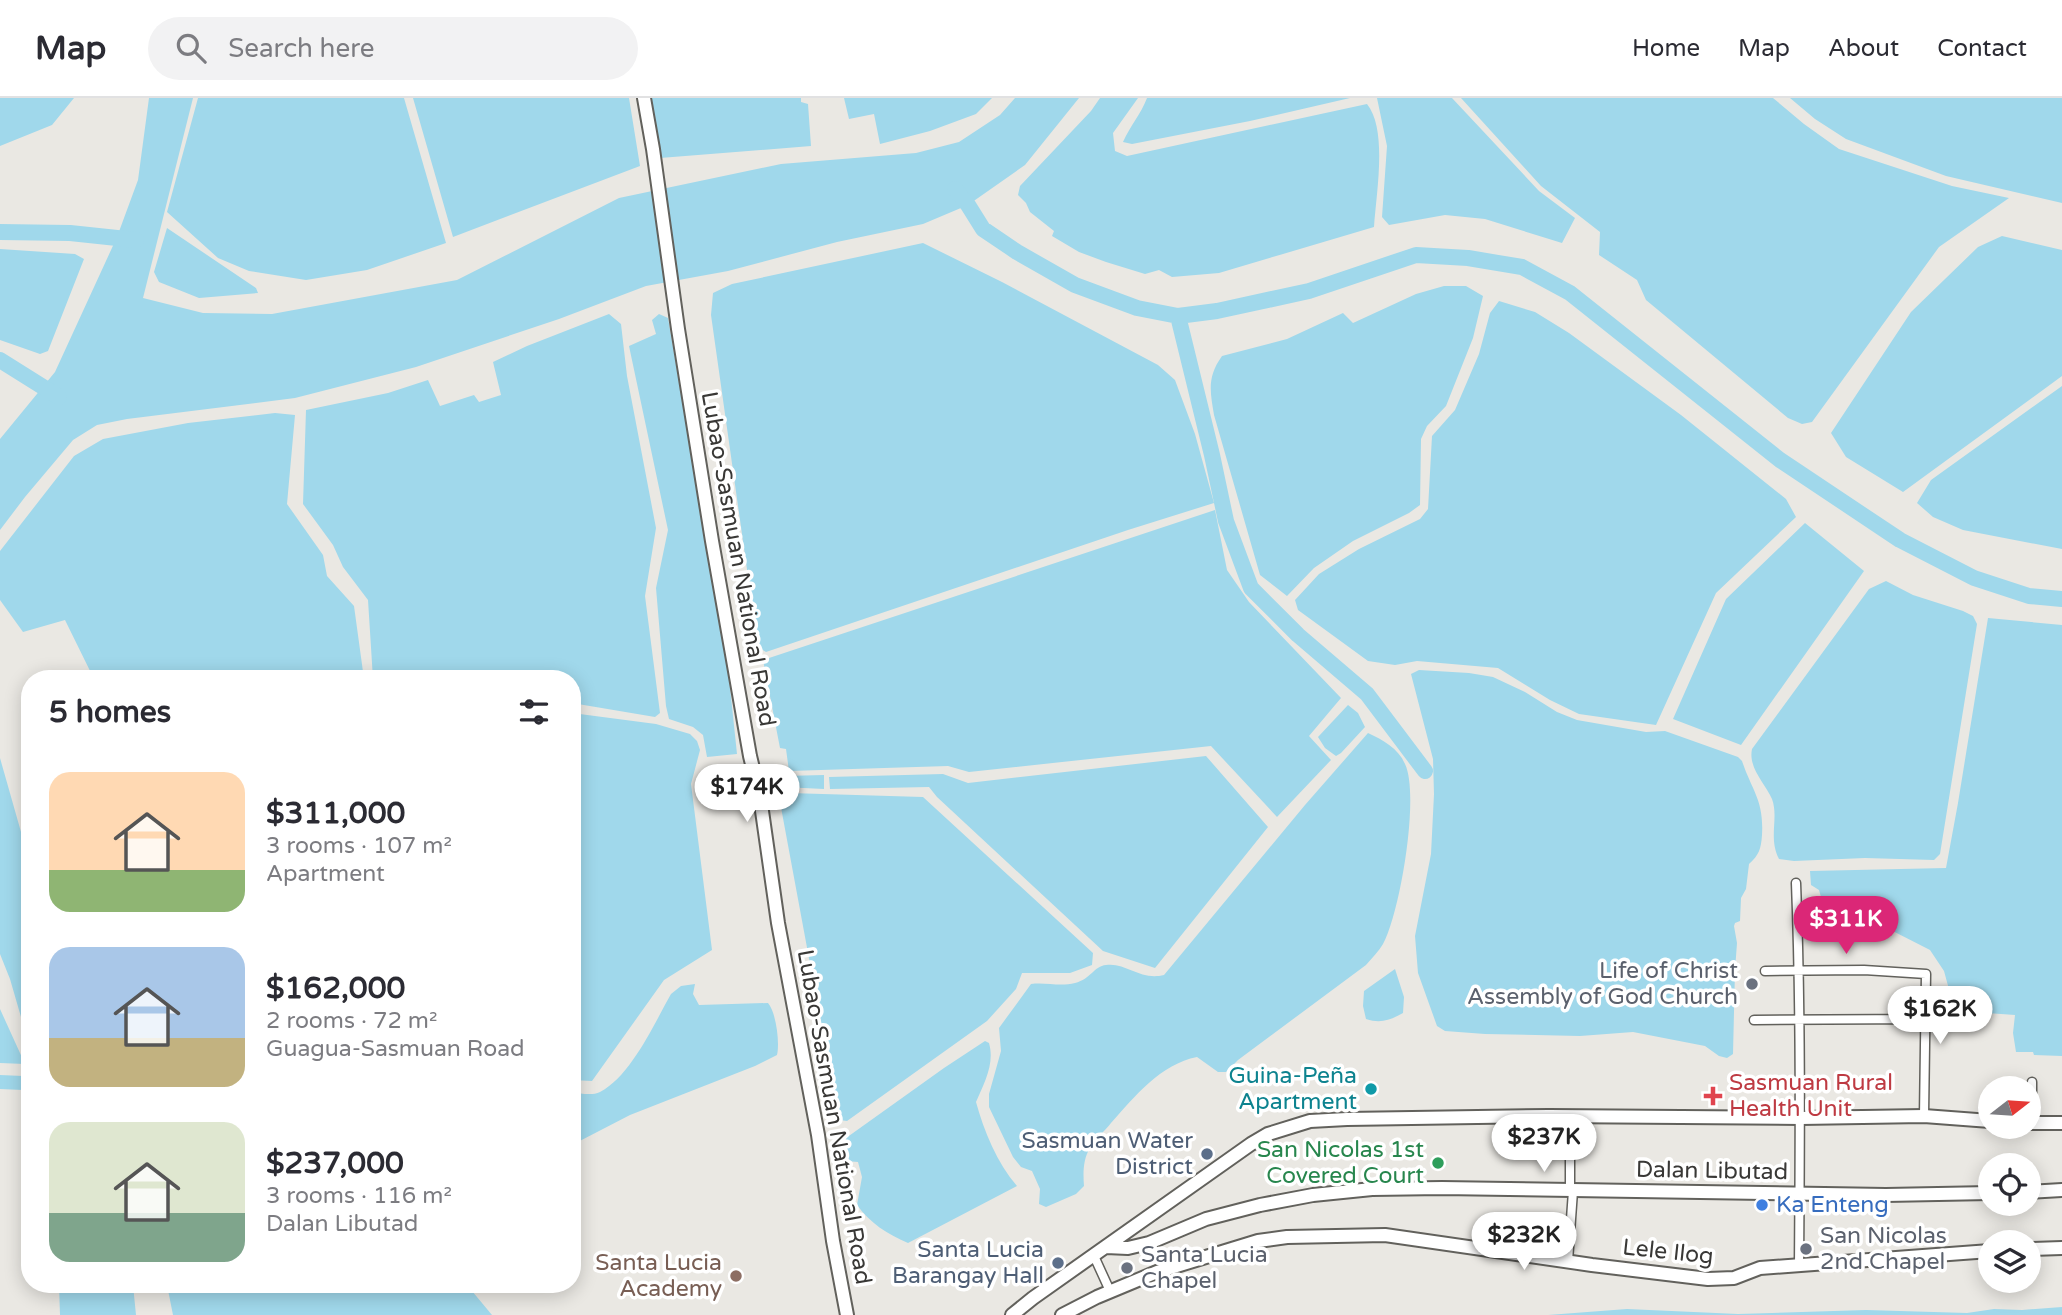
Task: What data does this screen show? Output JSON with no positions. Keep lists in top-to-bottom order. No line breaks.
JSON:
{"streets":{"main road":["Lubao-Sasmuan National Road","Dalan Libutad","Lele Ilog"]},"places":{"other":["Life of Christ Assembly of God Church","Guina-Peña Apartment","Sasmuan Water District","San Nicolas 1st Covered Court","Ka Enteng","San Nicolas 2nd Chapel","Santa Lucia Barangay Hall","Santa Lucia Chapel","Santa Lucia Academy"],"health":["Sasmuan Rural Health Unit"]},"north":"right","page":{"header":"Map","search":"Search here","nav":["Home","Map","About","Contact"],"heading":"5 homes","list":[{"name":"$311,000","note":"3 rooms · 107 m² · Apartment"},{"name":"$162,000","note":"2 rooms · 72 m² · Guagua-Sasmuan Road"},{"name":"$237,000","note":"3 rooms · 116 m² · Dalan Libutad"}],"price":["$174K","$311K","$162K","$237K","$232K"]}}
